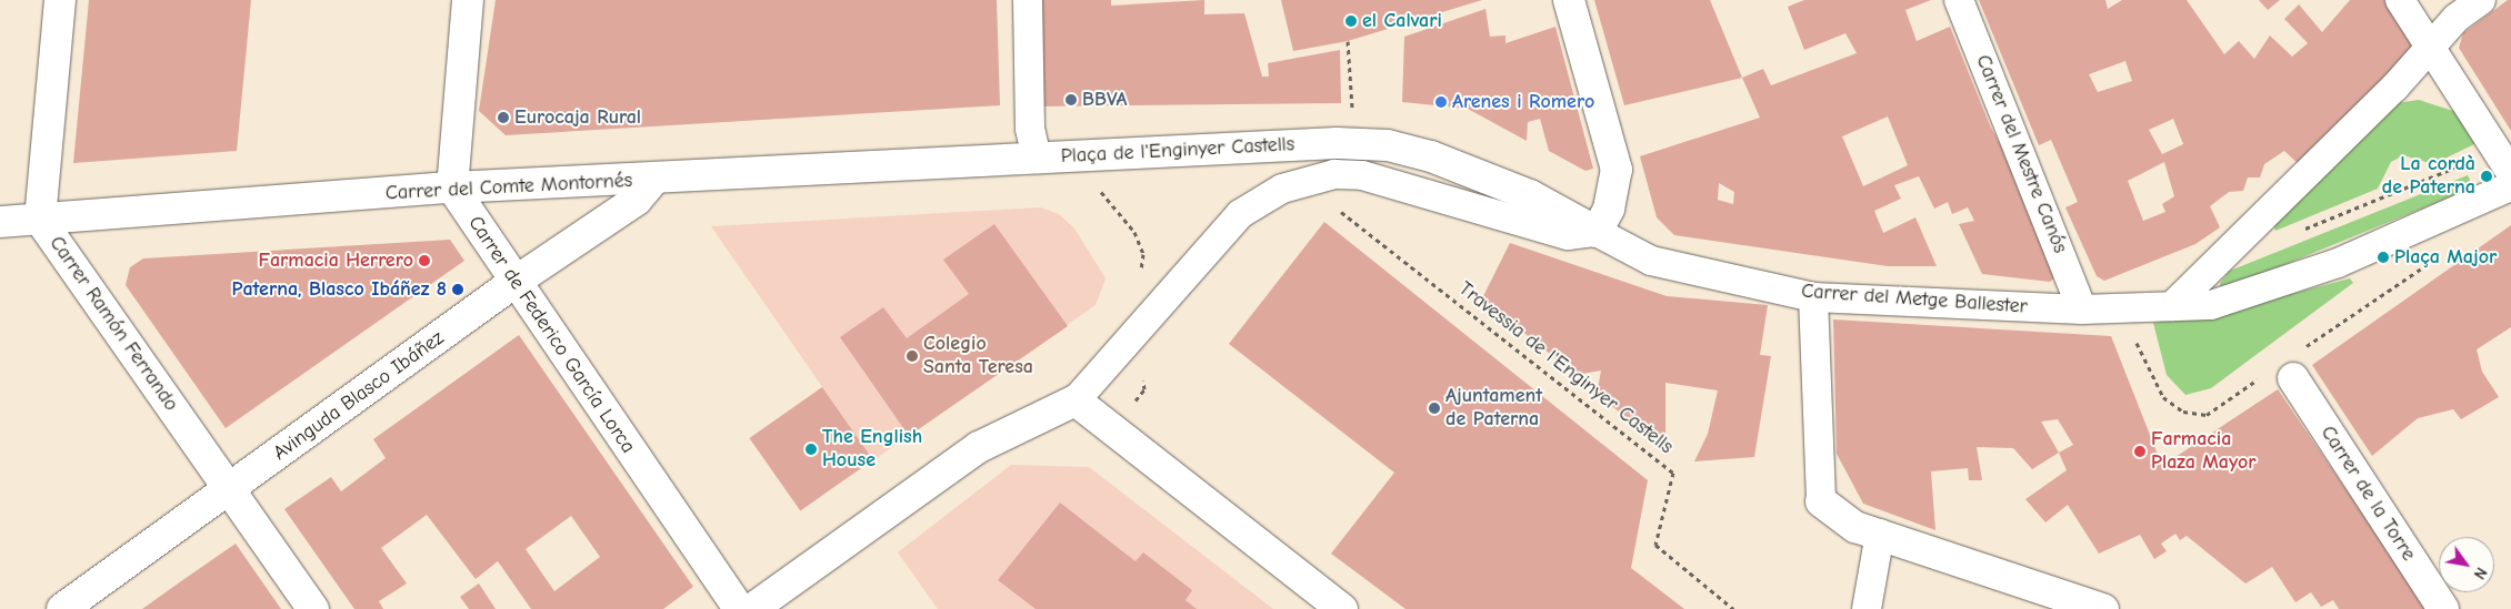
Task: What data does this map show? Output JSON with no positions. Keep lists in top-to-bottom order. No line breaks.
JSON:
{"streets":{"street":["Plaça de l'Enginyer Castells","Carrer del Mestre Canós","Carrer del Comte Montornés","Carrer del Metge Ballester","Carrer Ramón Ferrando","Carrer de Federico García Lorca","Avinguda Blasco Ibáñez","Carrer de la Torre"],"path":["Travessia de l'Enginyer Castells"]},"crossings":[["Plaça de l'Enginyer Castells","Carrer del Comte Montornés"],["Plaça de l'Enginyer Castells","Carrer del Metge Ballester"],["Carrer del Mestre Canós","Carrer del Metge Ballester"],["Carrer del Comte Montornés","Carrer Ramón Ferrando"],["Carrer del Comte Montornés","Carrer de Federico García Lorca"],["Carrer del Comte Montornés","Avinguda Blasco Ibáñez"],["Carrer Ramón Ferrando","Avinguda Blasco Ibáñez"],["Carrer de Federico García Lorca","Avinguda Blasco Ibáñez"]],"places":["el Calvari","BBVA","Arenes i Romero","Eurocaja Rural","La cordà de Paterna","Plaça Major","Farmacia Herrero","Paterna, Blasco Ibáñez 8","Colegio Santa Teresa","Ajuntament de Paterna","The English House","Farmacia Plaza Mayor"],"north":"bottom right"}
